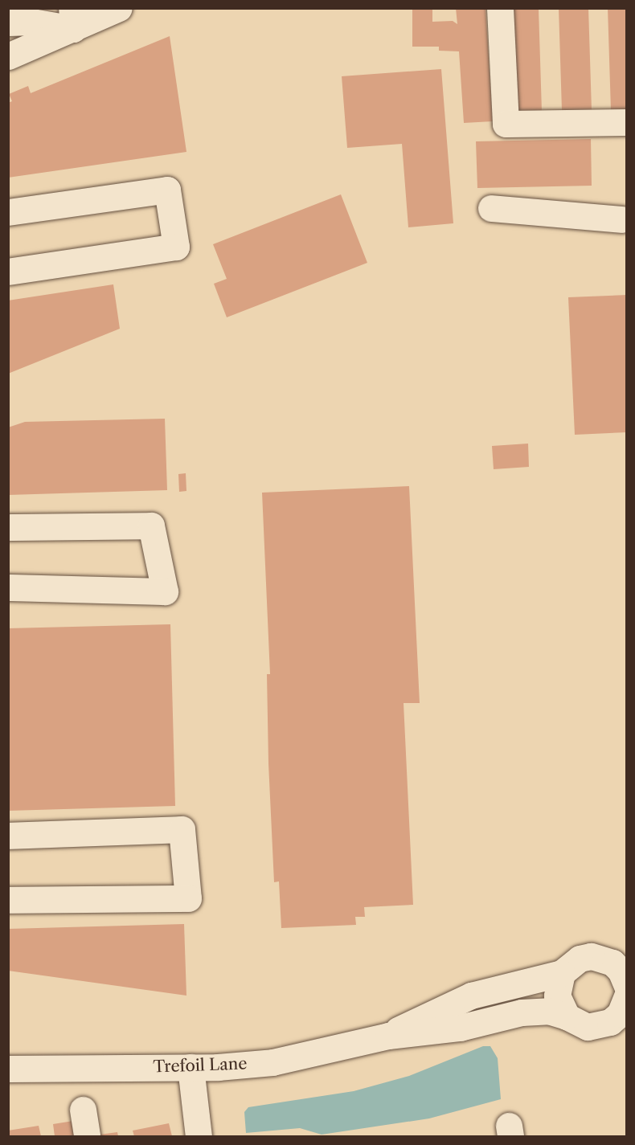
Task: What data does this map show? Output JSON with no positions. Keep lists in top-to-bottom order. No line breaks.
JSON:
{"streets":{"street":["Trefoil Lane"]}}
